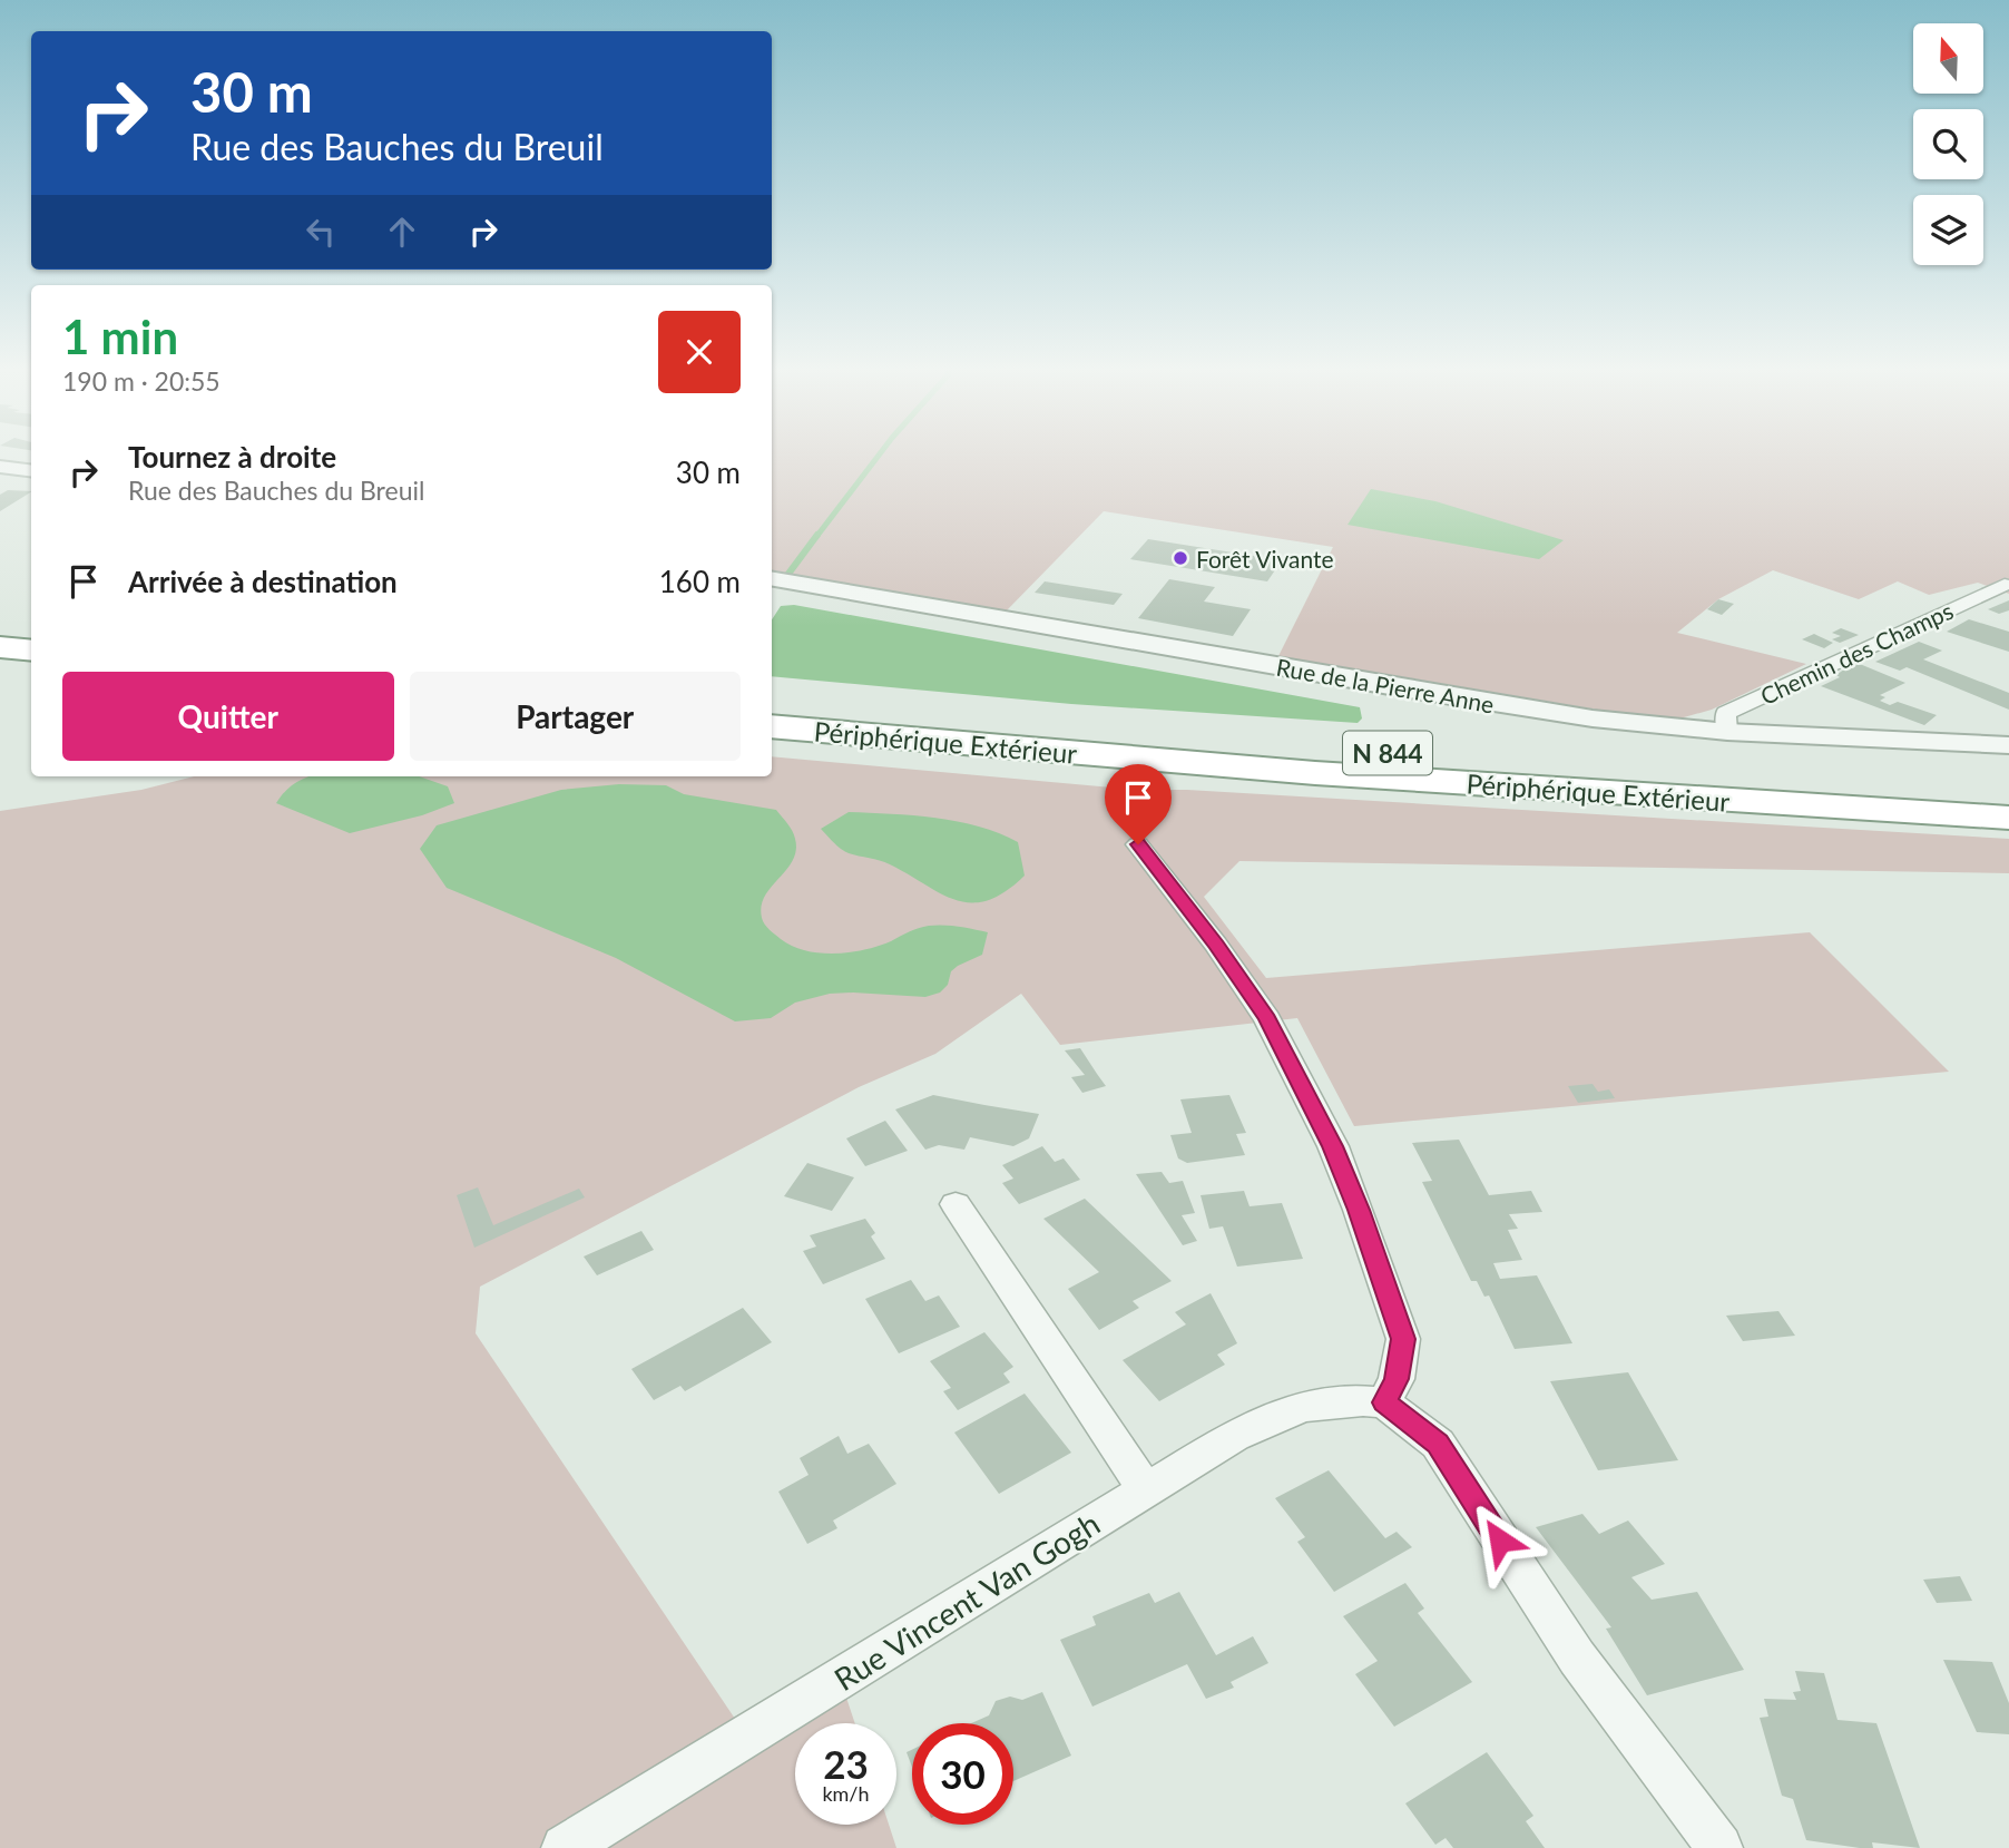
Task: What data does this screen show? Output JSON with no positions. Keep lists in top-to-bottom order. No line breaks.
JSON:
{"streets":{"highway":["Périphérique Extérieur","N 844"],"street":["Chemin des Champs","Rue de la Pierre Anne","Rue Vincent Van Gogh"]},"crossings":[["Chemin des Champs","Rue de la Pierre Anne"]],"places":["Forêt Vivante"],"north":"top","page":{"turn":["30 m","Rue des Bauches du Breuil"],"heading":["1 min","190 m · 20:55"],"list":[{"name":"Tournez à droite","note":"Rue des Bauches du Breuil","value":"30 m"},{"name":"Arrivée à destination","value":"160 m"}],"buttons":["Quitter","Partager"],"speed":"23 km/h","limit":"30"}}
